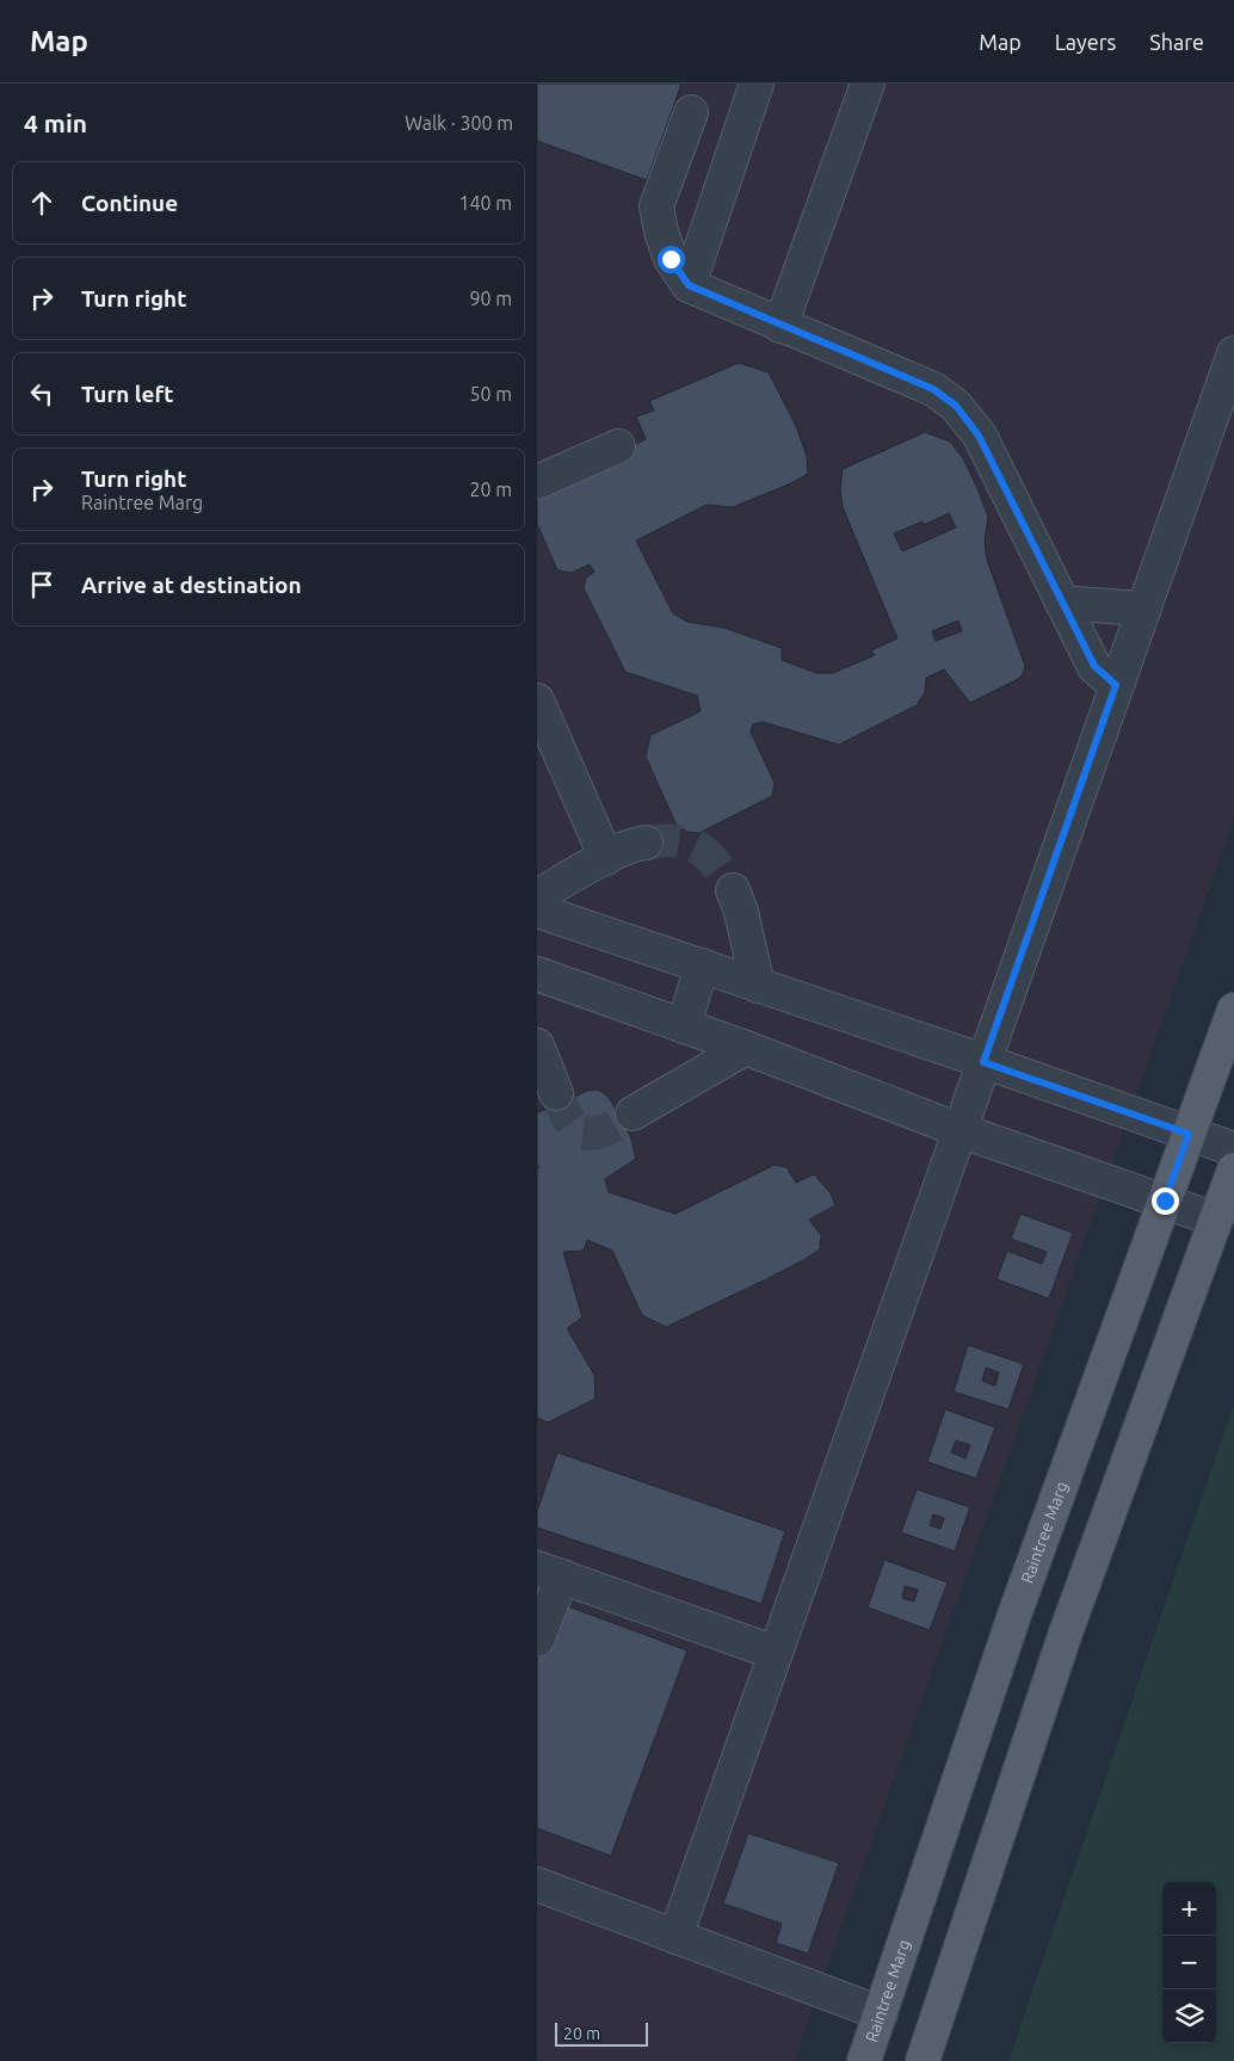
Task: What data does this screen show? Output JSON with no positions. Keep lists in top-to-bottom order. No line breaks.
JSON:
{"streets":{"main road":["Raintree Marg"]},"scale_bar":"20 m","page":{"header":"Map","nav":["Map","Layers","Share"],"heading":["4 min","Walk · 300 m"],"list":[["Continue","140 m"],["Turn right","90 m"],["Turn left","50 m"],["Turn right","Raintree Marg","20 m"],"Arrive at destination"],"map_buttons":["+","−"],"scale":"20 m"}}
